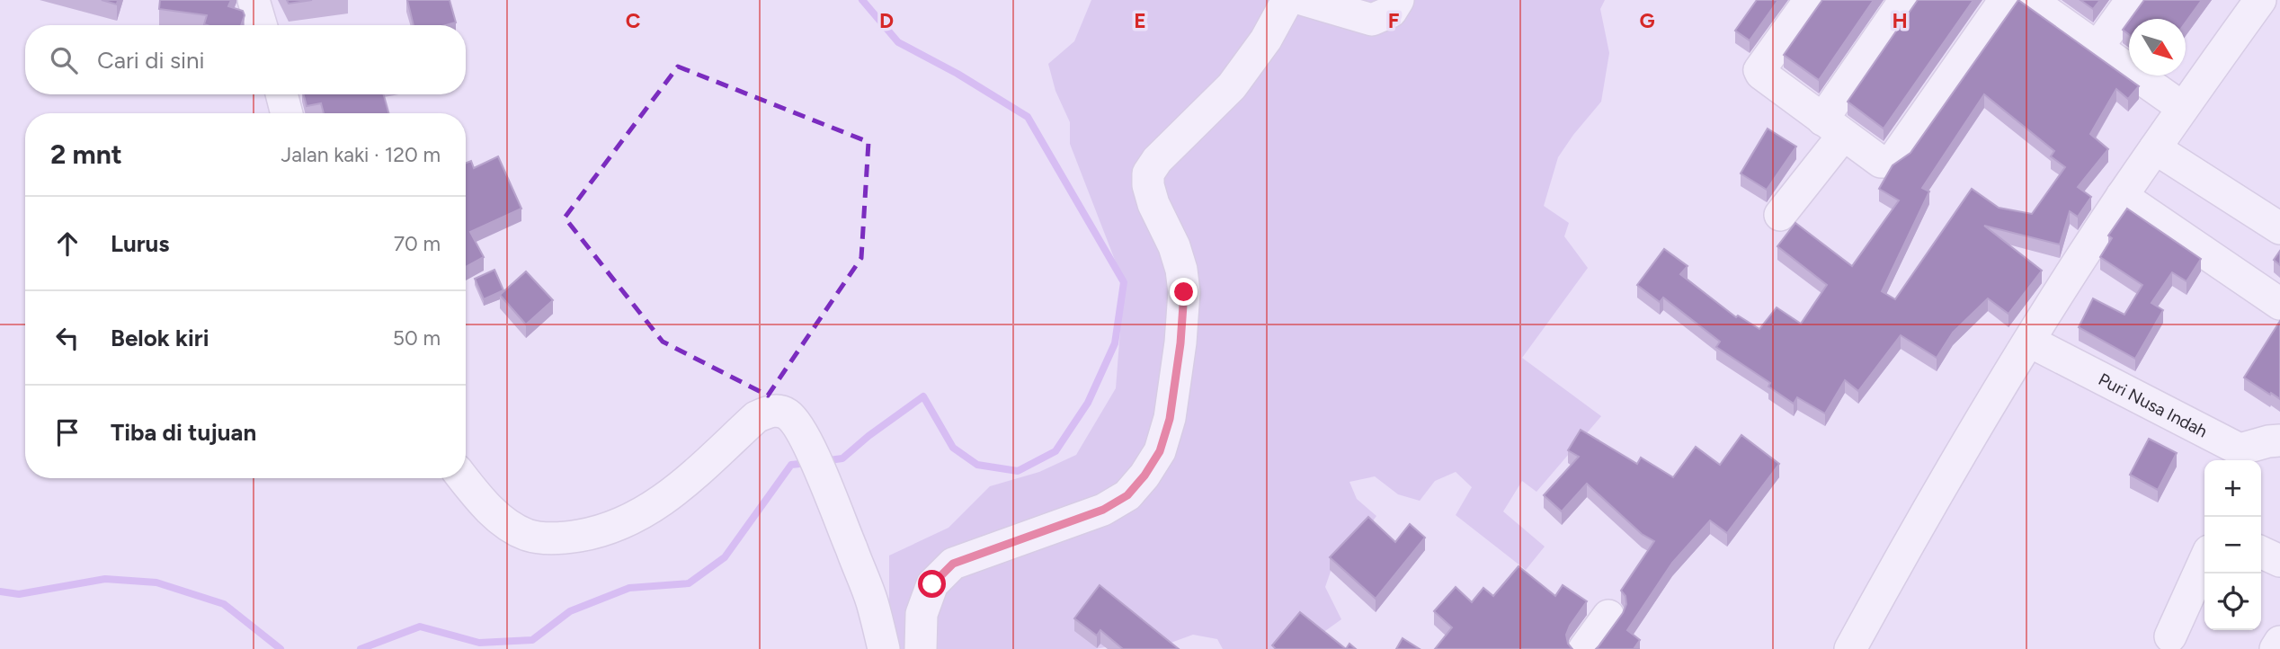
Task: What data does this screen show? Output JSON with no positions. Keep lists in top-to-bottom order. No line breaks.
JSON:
{"streets":{"street":["Puri Nusa Indah"]},"north":"bottom right","page":{"search":"Cari di sini","heading":["2 mnt","Jalan kaki · 120 m"],"list":[["Lurus","70 m"],["Belok kiri","50 m"],"Tiba di tujuan"],"map_buttons":["+","−"]},"grid":{"columns":["C","D","E","F","G","H"]}}
